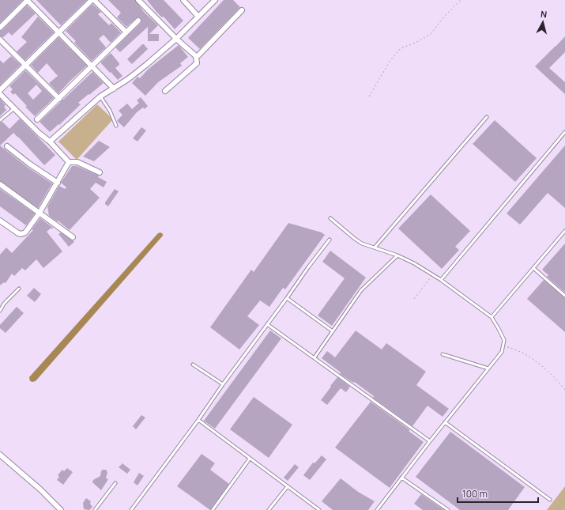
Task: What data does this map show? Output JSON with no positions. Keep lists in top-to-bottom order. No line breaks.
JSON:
{"scale_bar":"100 m","north":"top"}
